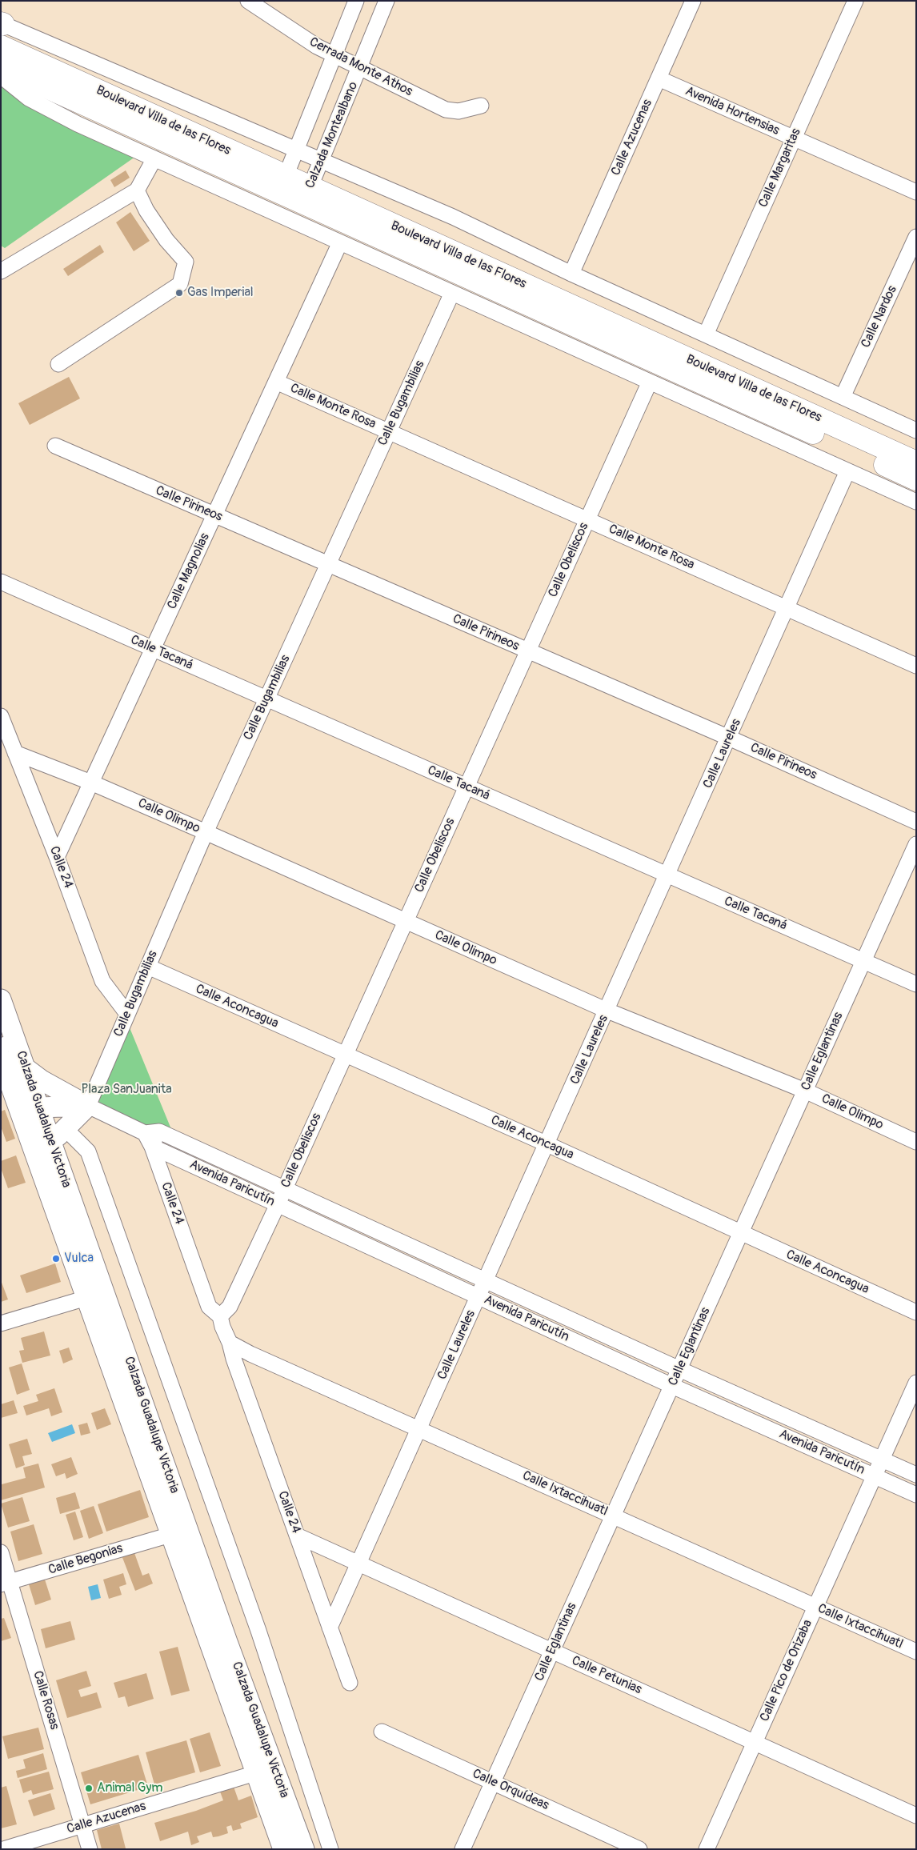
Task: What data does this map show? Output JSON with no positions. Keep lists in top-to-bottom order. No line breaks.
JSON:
{"streets":{"highway":["Boulevard Villa de las Flores"],"main road":["Calzada Guadalupe Victoria"],"street":["Cerrada Monte Athos","Avenida Hortensias","Calzada Montealbano","Calle Azucenas","Calle Margaritas","Calle Nardos","Calle Bugambilias","Calle Monte Rosa","Calle Pirineos","Calle Obeliscos","Calle Magnolias","Calle Tacaná","Calle Laureles","Calle Olimpo","Calle 24","Calle Aconcagua","Calle Eglantinas","Avenida Paricutín","Calle Ixtaccihuatl","Calle Begonias","Calle Pico de Orizaba","Calle Petunias","Calle Rosas","Calle Orquídeas"]},"crossings":[["Cerrada Monte Athos","Calzada Montealbano"],["Avenida Hortensias","Calle Azucenas"],["Avenida Hortensias","Calle Margaritas"],["Boulevard Villa de las Flores","Calzada Montealbano"],["Calle Azucenas","Calzada Guadalupe Victoria"],["Calle Azucenas","Calle Rosas"],["Calle Bugambilias","Calle Monte Rosa"],["Calle Bugambilias","Calle Pirineos"],["Calle Bugambilias","Calle Tacaná"],["Calle Bugambilias","Calle Olimpo"],["Calle Bugambilias","Calle 24"],["Calle Bugambilias","Calle Aconcagua"],["Calle Bugambilias","Avenida Paricutín"],["Calle Monte Rosa","Calle Obeliscos"],["Calle Monte Rosa","Calle Magnolias"],["Calle Monte Rosa","Calle Laureles"],["Calle Pirineos","Calle Obeliscos"],["Calle Pirineos","Calle Magnolias"],["Calle Pirineos","Calle Laureles"],["Calle Obeliscos","Calle Tacaná"],["Calle Obeliscos","Calle Olimpo"],["Calle Obeliscos","Calle 24"],["Calle Obeliscos","Calle Aconcagua"],["Calle Obeliscos","Avenida Paricutín"],["Calle Magnolias","Calle Tacaná"],["Calle Magnolias","Calle Olimpo"],["Calle Magnolias","Calle 24"],["Calle Tacaná","Calle Laureles"],["Calle Tacaná","Calle Eglantinas"],["Calle Laureles","Calle Olimpo"],["Calle Laureles","Calle 24"],["Calle Laureles","Calle Aconcagua"],["Calle Laureles","Avenida Paricutín"],["Calle Laureles","Calle Ixtaccihuatl"],["Calle Laureles","Calle Petunias"],["Calle Olimpo","Calle 24"],["Calle Olimpo","Calle Eglantinas"],["Calle 24","Avenida Paricutín"],["Calle 24","Calle Ixtaccihuatl"],["Calle 24","Calle Petunias"],["Calle Aconcagua","Calle Eglantinas"],["Calle Eglantinas","Avenida Paricutín"],["Calle Eglantinas","Calle Ixtaccihuatl"],["Calle Eglantinas","Calle Petunias"],["Calle Eglantinas","Calle Orquídeas"],["Calzada Guadalupe Victoria","Calle Begonias"],["Avenida Paricutín","Calle Pico de Orizaba"],["Calle Ixtaccihuatl","Calle Pico de Orizaba"],["Calle Begonias","Calle Rosas"],["Calle Pico de Orizaba","Calle Petunias"]],"parks":["Plaza SanJuanita"],"places":["Gas Imperial","Vulca","Animal Gym"]}
